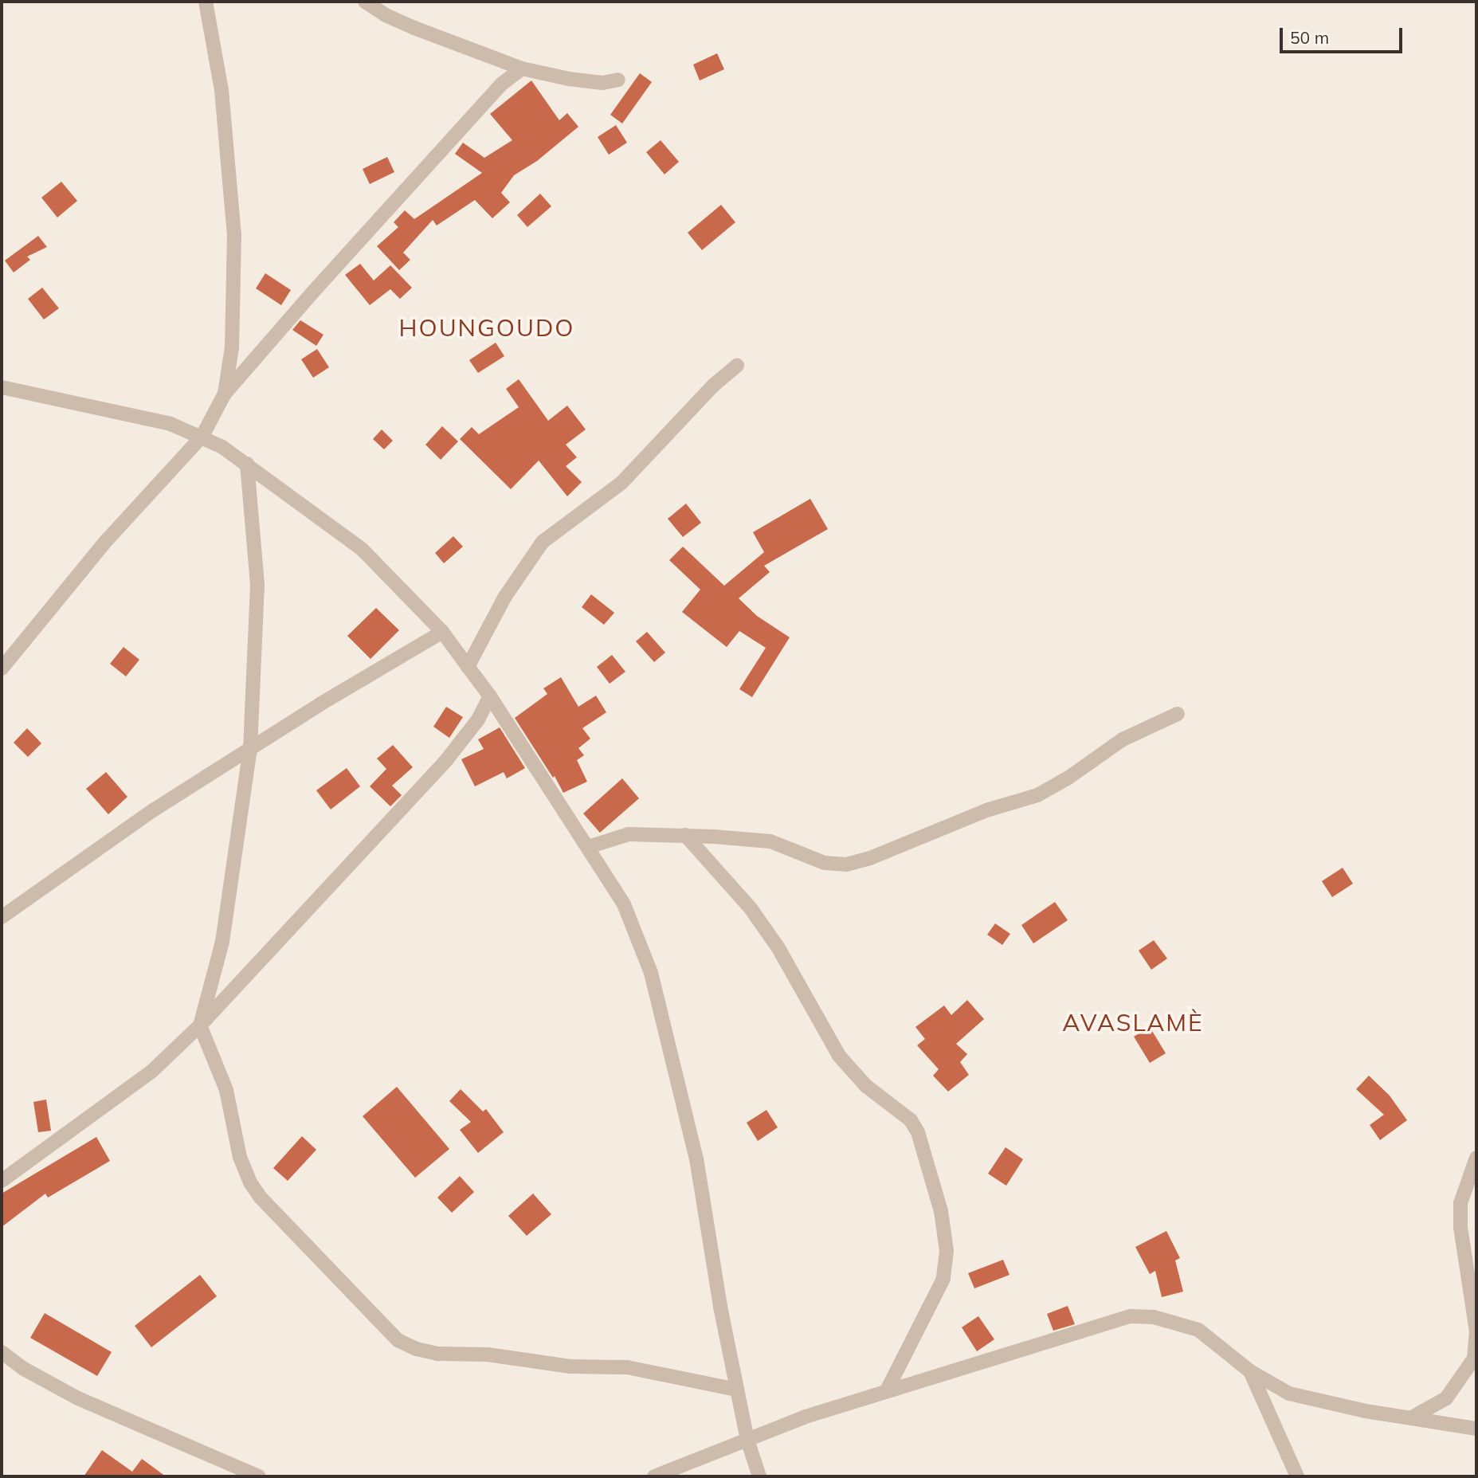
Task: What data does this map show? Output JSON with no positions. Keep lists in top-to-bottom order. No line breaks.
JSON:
{"districts":["HOUNGOUDO","AVASLAMÈ"],"scale_bar":"50 m"}
